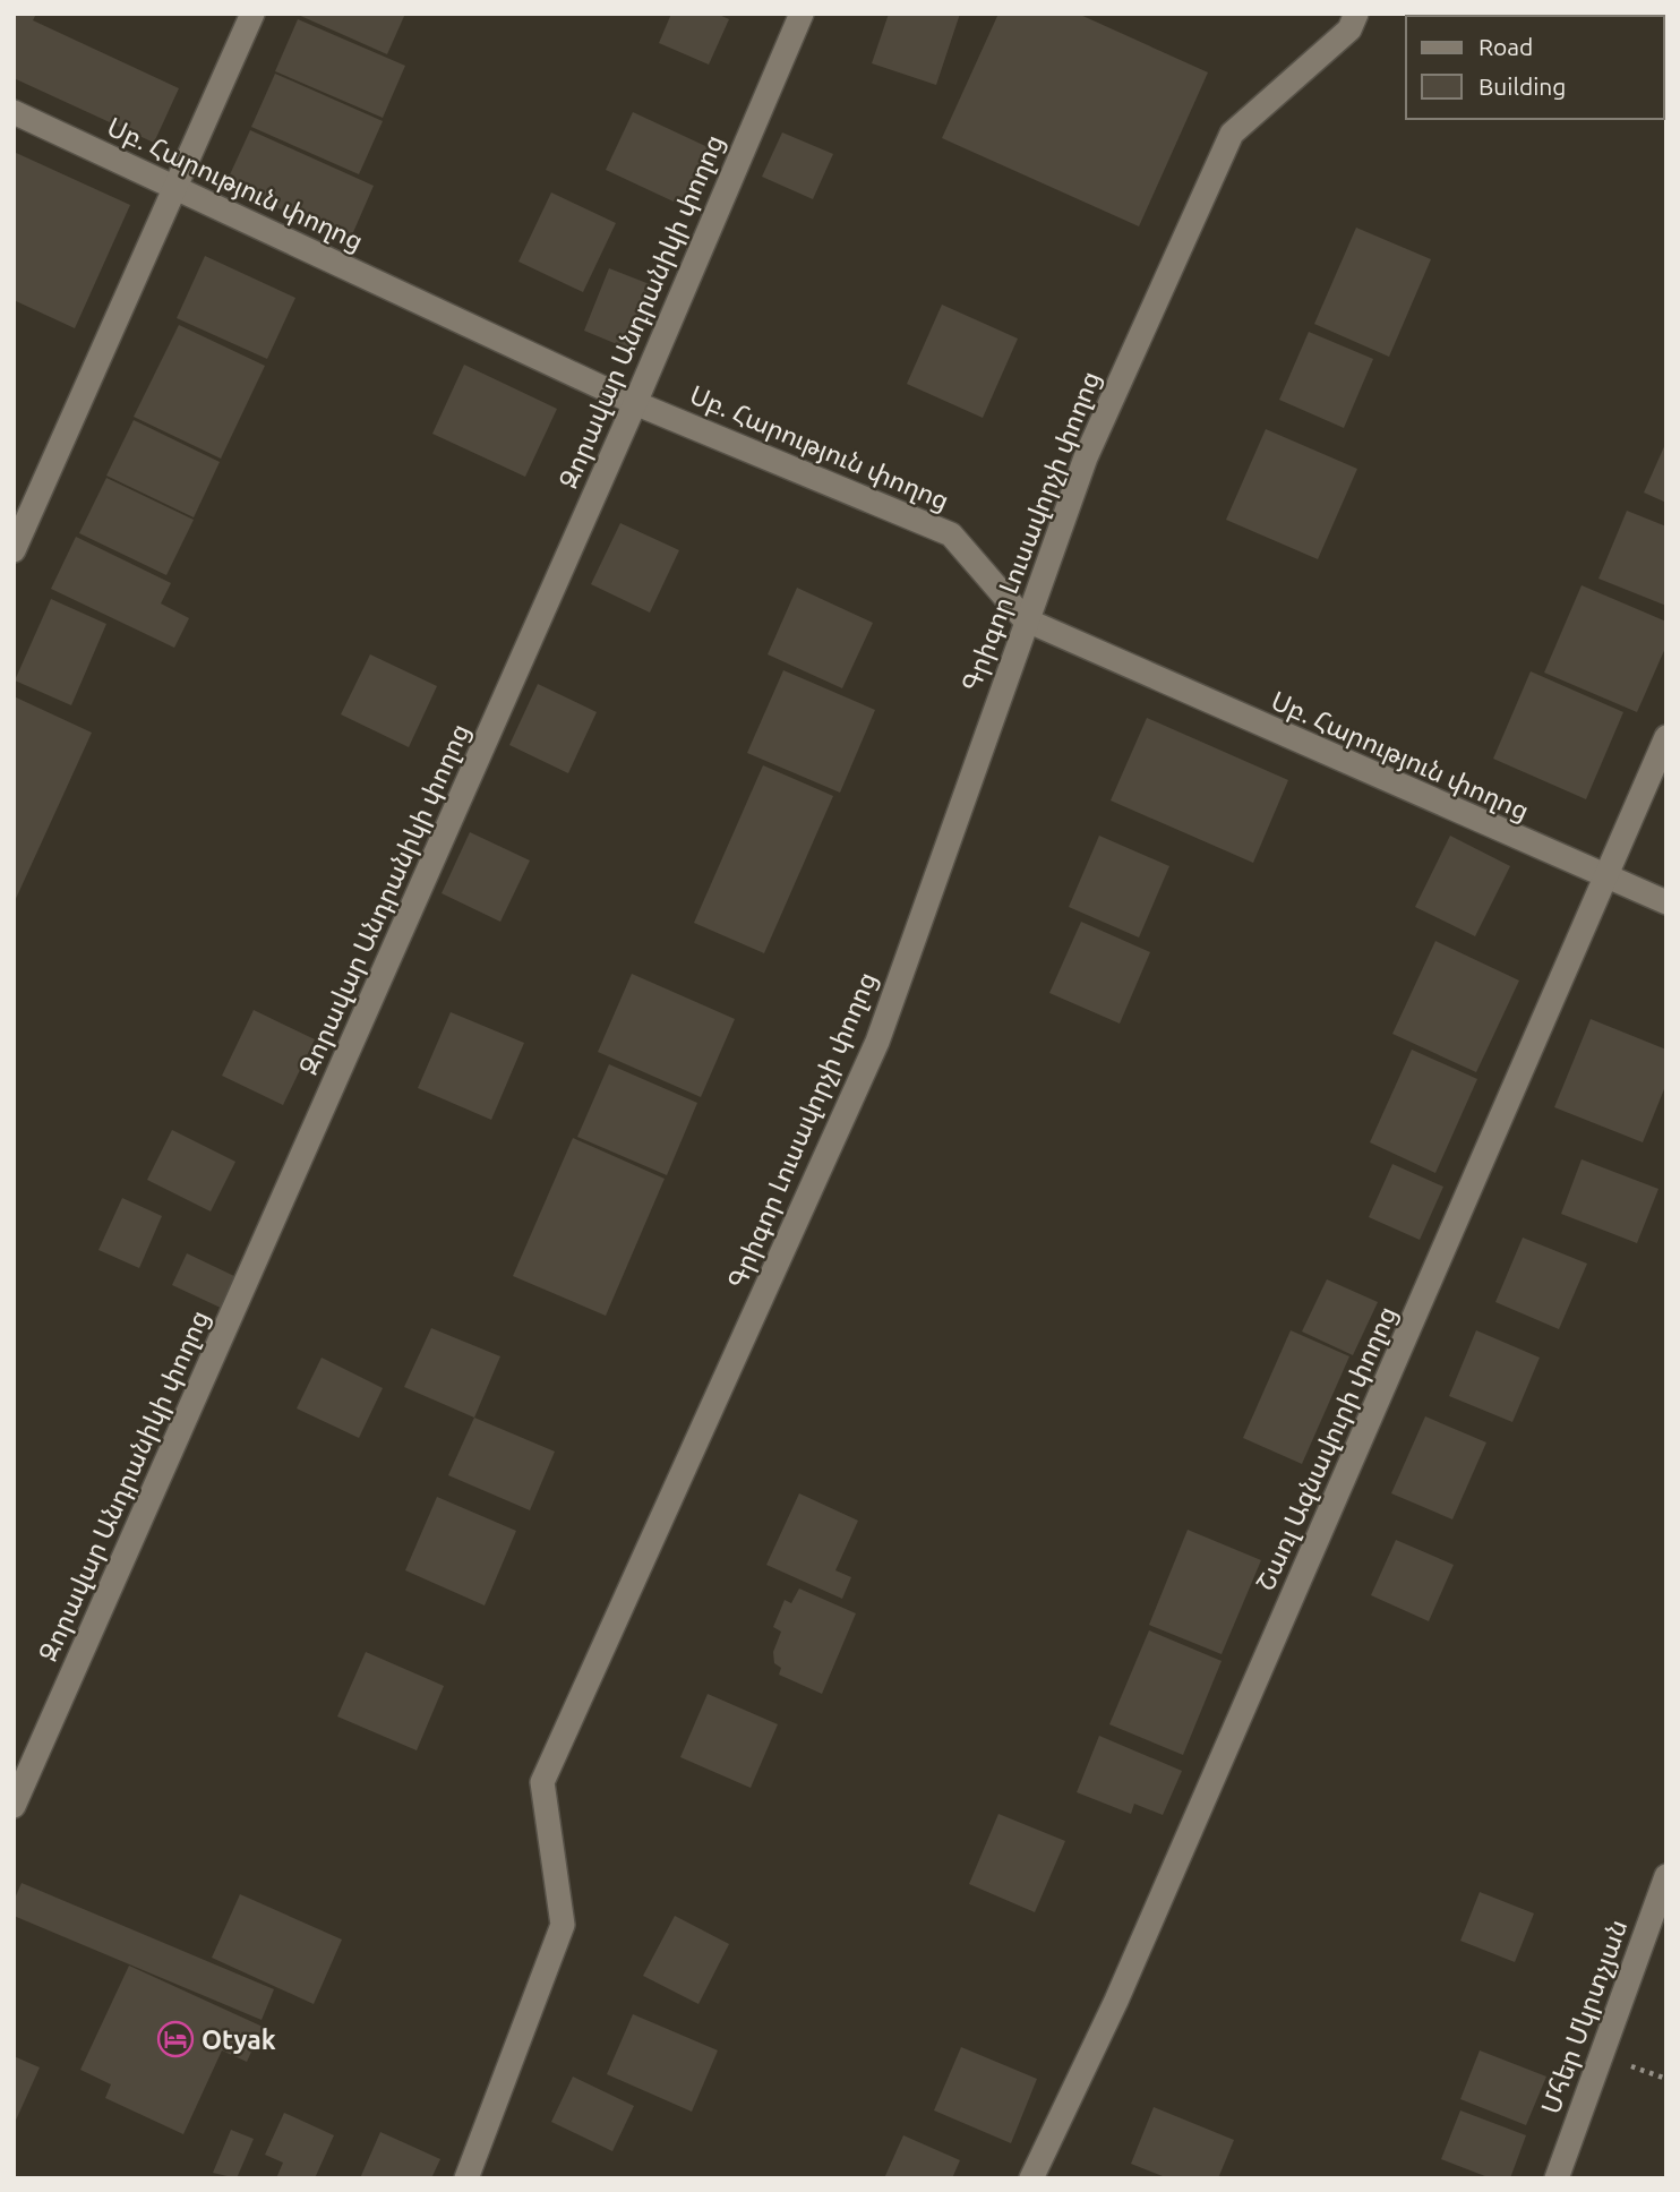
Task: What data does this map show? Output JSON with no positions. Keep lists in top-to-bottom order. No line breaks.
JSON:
{"streets":{"street":["Սբ. Հարություն փողոց","Զորավար Անդրանիկի փողոց","Գրիգոր Լուսավորչի փողոց","Շառլ Ազնավուրի փողոց","Մհեր Մկրտչյան"]},"crossings":[["Սբ. Հարություն փողոց","Զորավար Անդրանիկի փողոց"],["Սբ. Հարություն փողոց","Գրիգոր Լուսավորչի փողոց"],["Սբ. Հարություն փողոց","Շառլ Ազնավուրի փողոց"]],"places":{"hotel":["Otyak"]},"legend":["Road","Building"]}
